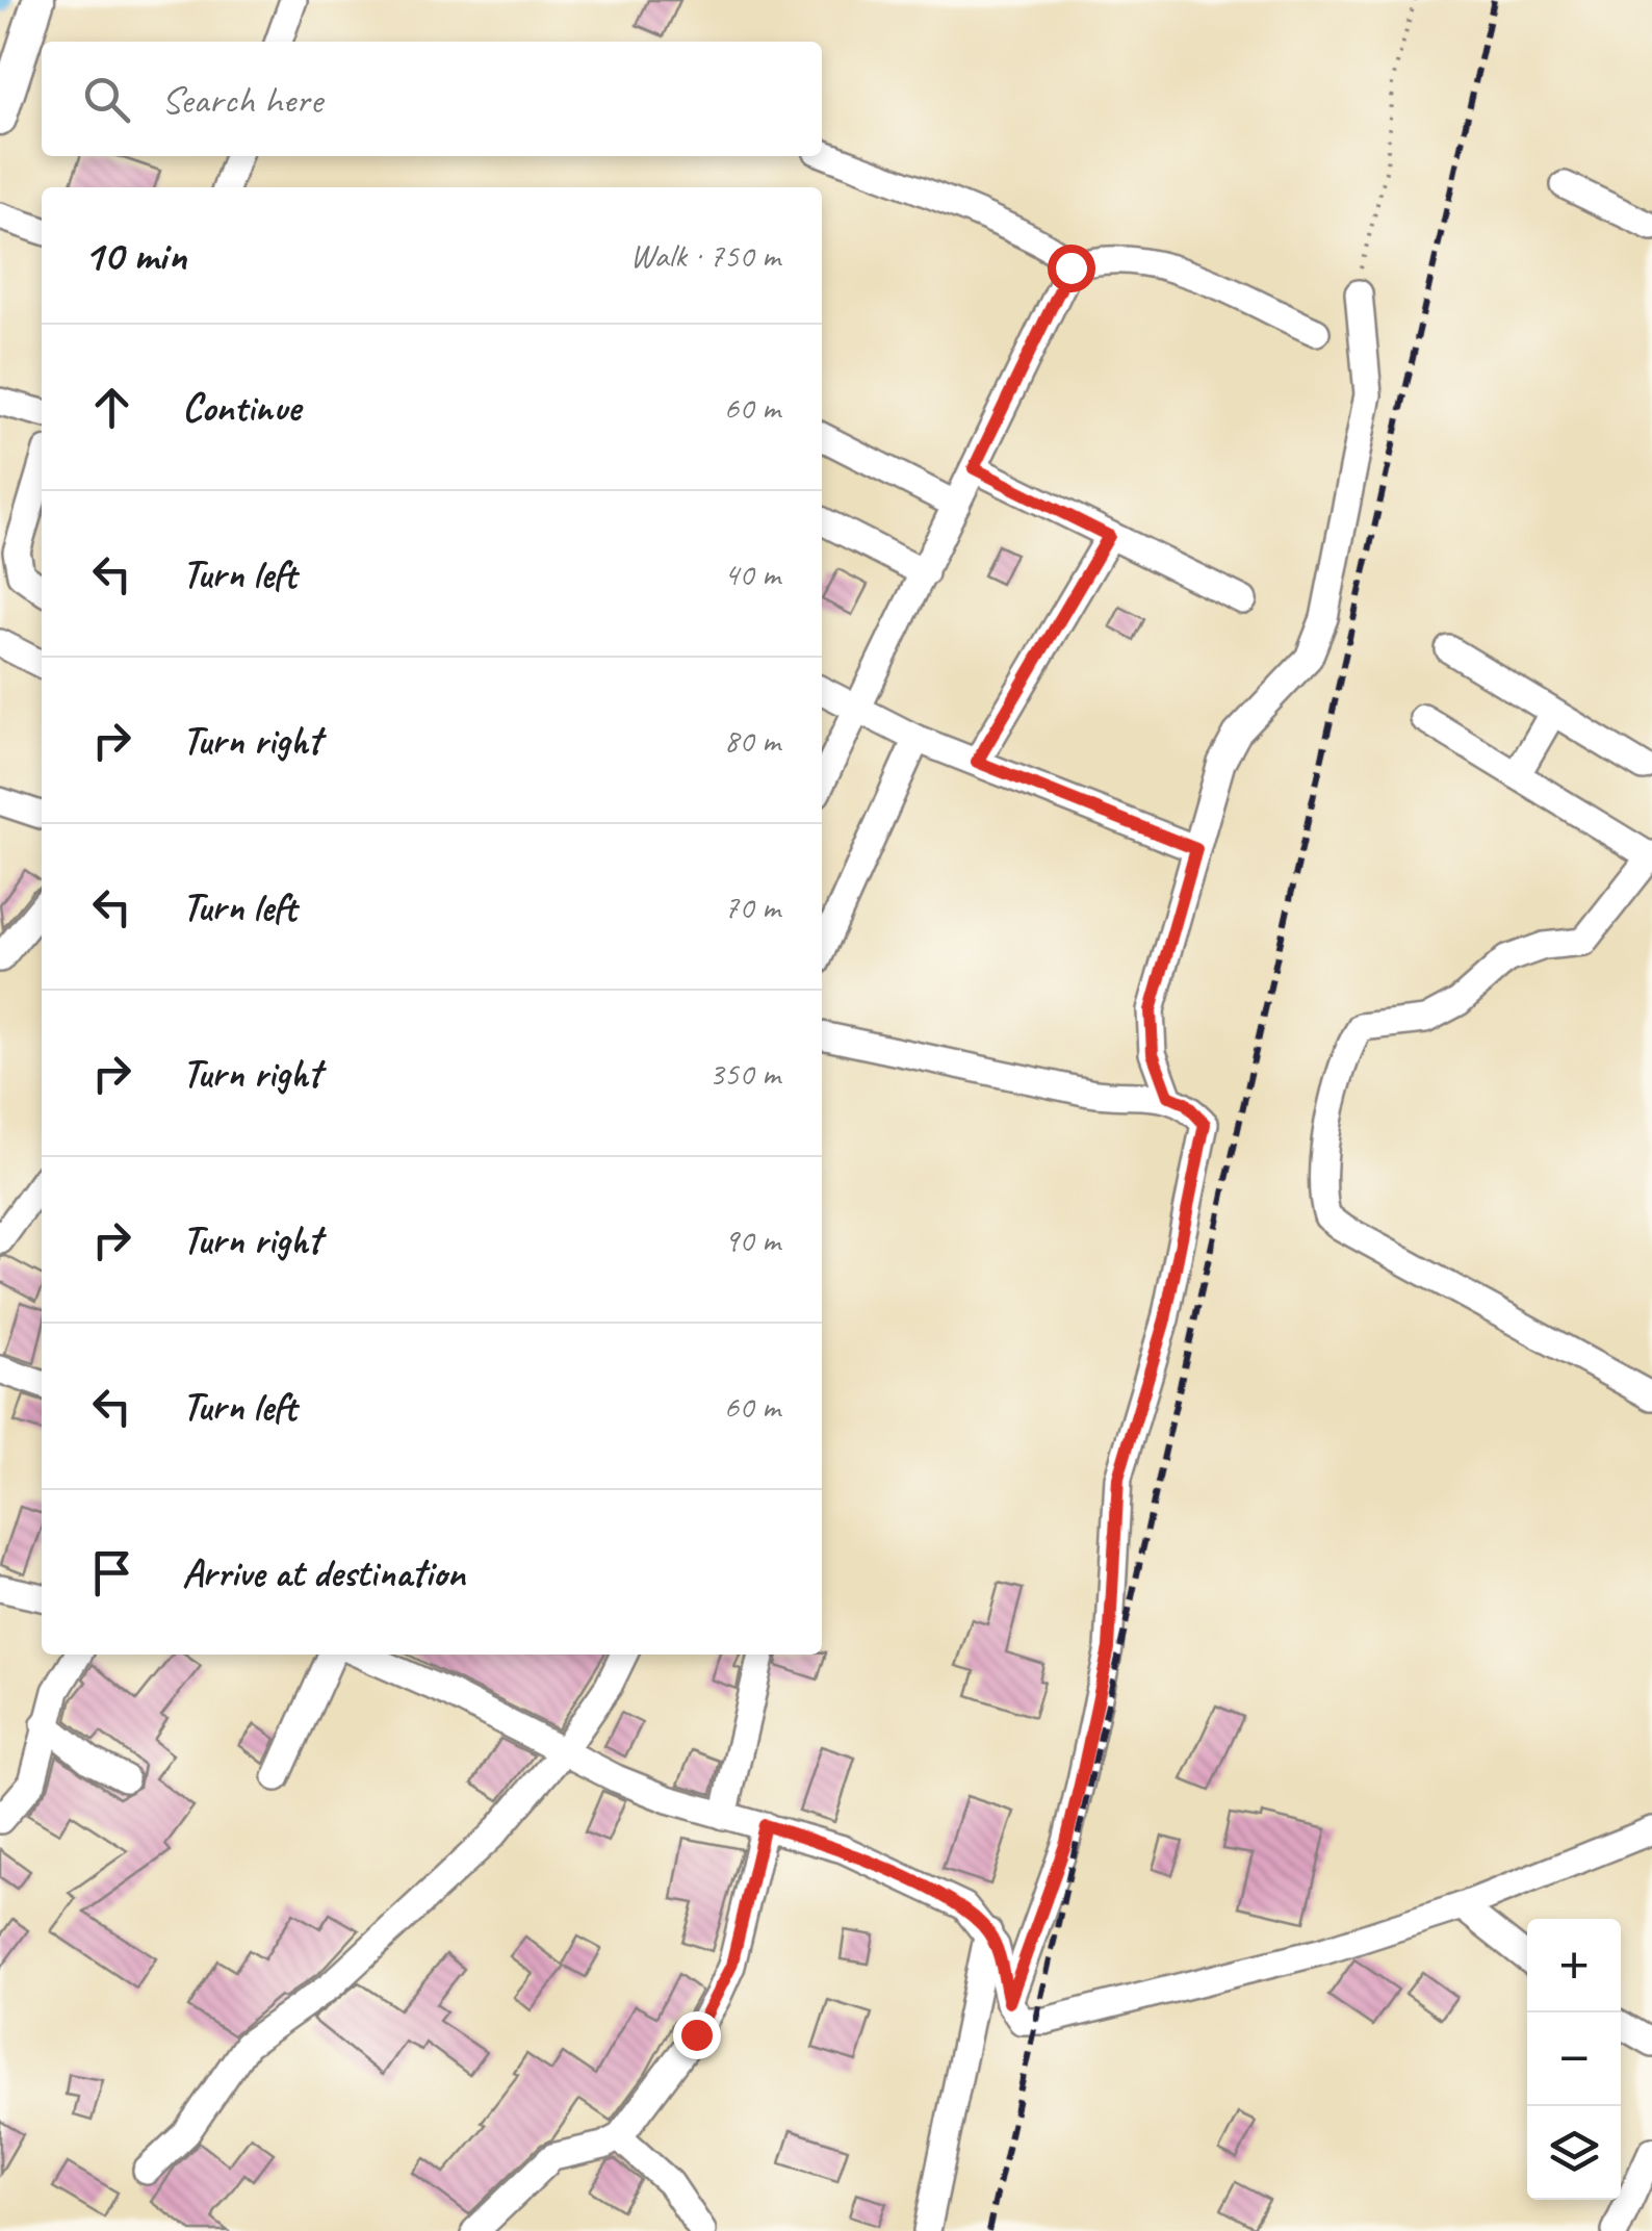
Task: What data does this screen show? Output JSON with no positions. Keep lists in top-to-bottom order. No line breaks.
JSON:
{"page":{"search":"Search here","heading":["10 min","Walk · 750 m"],"list":[["Continue","60 m"],["Turn left","40 m"],["Turn right","80 m"],["Turn left","70 m"],["Turn right","350 m"],["Turn right","90 m"],["Turn left","60 m"],"Arrive at destination"],"map_buttons":["+","−"]}}
